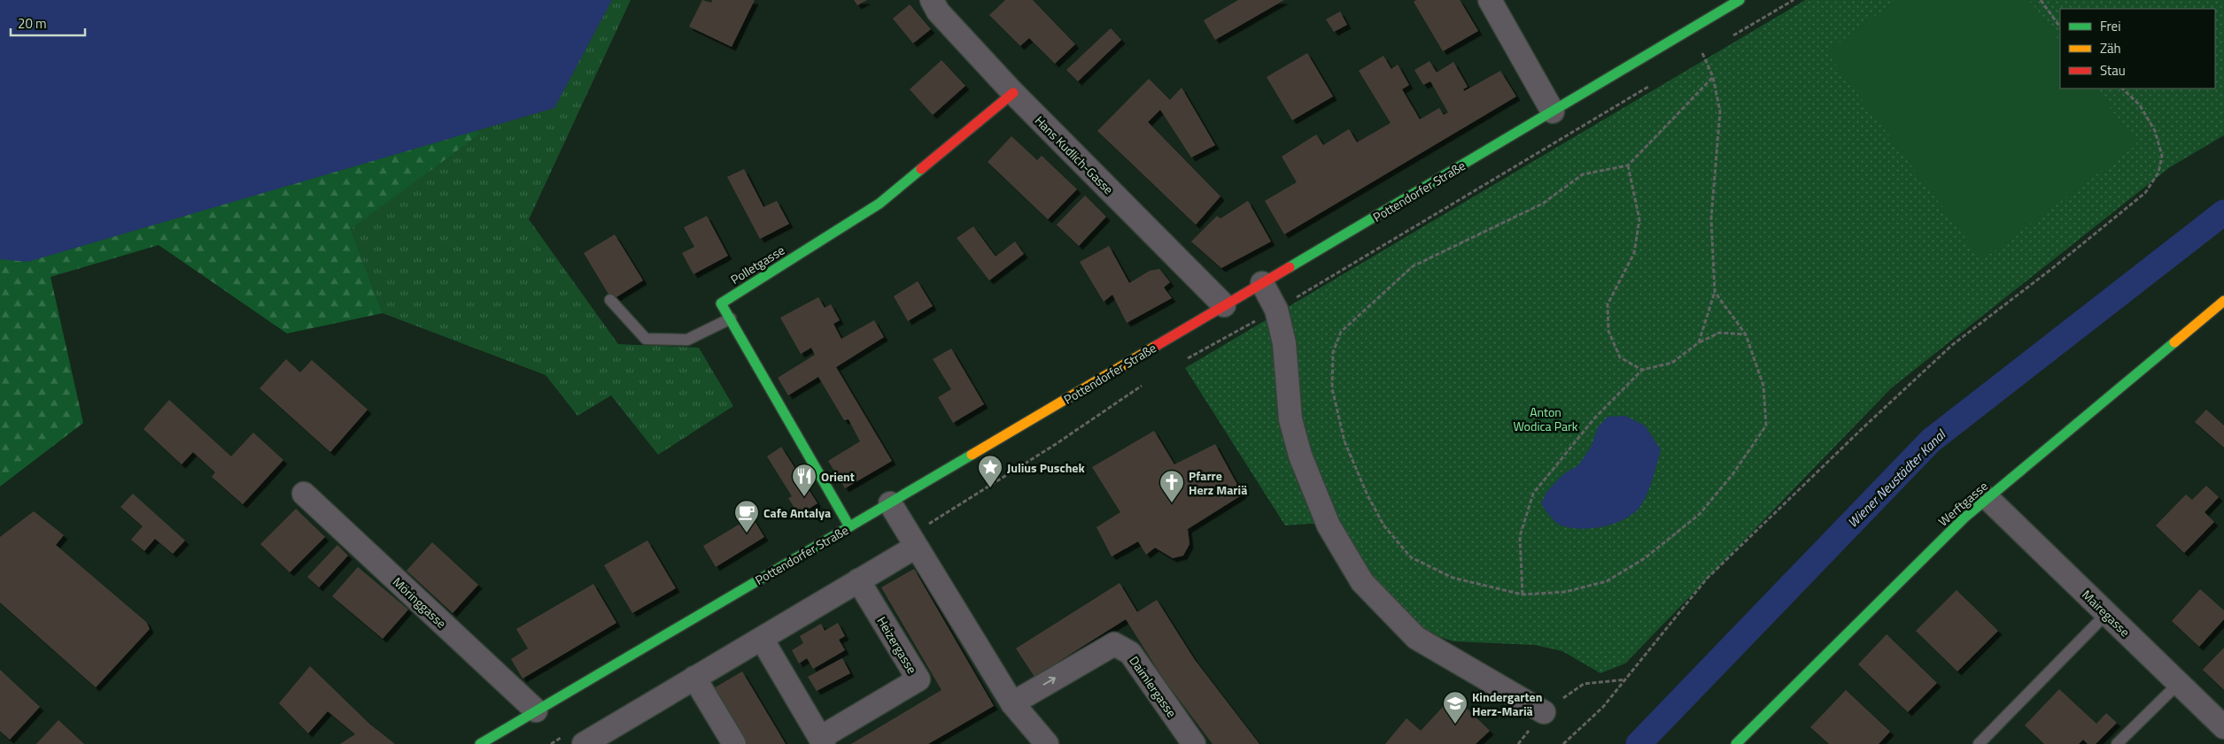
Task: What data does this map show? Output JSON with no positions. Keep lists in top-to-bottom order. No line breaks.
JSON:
{"streets":{"main road":["Pottendorfer Straße","Polletgasse","Werftgasse"],"street":["Hans Kudlich-Gasse","Möringgasse","Mairegasse","Heizergasse","Daimlergasse"]},"crossings":[["Hans Kudlich-Gasse","Pottendorfer Straße"],["Hans Kudlich-Gasse","Polletgasse"],["Pottendorfer Straße","Polletgasse"],["Pottendorfer Straße","Möringgasse"],["Werftgasse","Mairegasse"]],"water":["Wiener Neustädter Kanal"],"parks":["Anton Wodica Park"],"places":{"place":["Julius Puschek"],"restaurant":["Orient"],"church":["Pfarre Herz Mariä"],"cafe":["Cafe Antalya"],"school or university":["Kindergarten Herz-Mariä"]},"legend":["Frei","Zäh","Stau"],"scale_bar":"20 m"}
